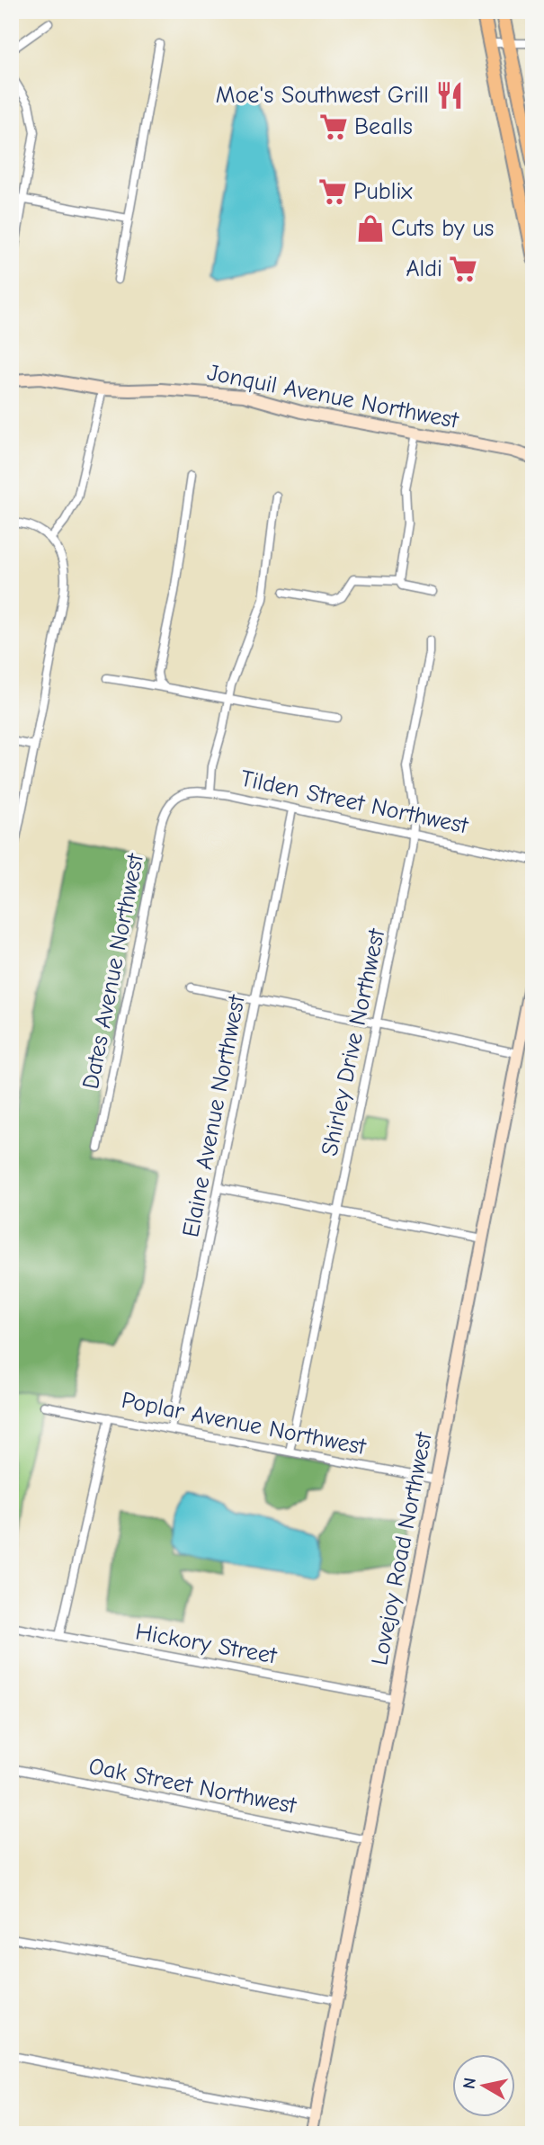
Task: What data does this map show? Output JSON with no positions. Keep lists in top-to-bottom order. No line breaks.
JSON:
{"streets":{"street":["Jonquil Avenue Northwest","Tilden Street Northwest","Dates Avenue Northwest","Shirley Drive Northwest","Elaine Avenue Northwest","Poplar Avenue Northwest","Lovejoy Road Northwest","Hickory Street","Oak Street Northwest"]},"crossings":[["Tilden Street Northwest","Dates Avenue Northwest"],["Tilden Street Northwest","Shirley Drive Northwest"],["Tilden Street Northwest","Elaine Avenue Northwest"],["Shirley Drive Northwest","Poplar Avenue Northwest"],["Elaine Avenue Northwest","Poplar Avenue Northwest"],["Poplar Avenue Northwest","Lovejoy Road Northwest"],["Lovejoy Road Northwest","Hickory Street"],["Lovejoy Road Northwest","Oak Street Northwest"]],"places":{"restaurant":["Moe's Southwest Grill"],"supermarket":["Bealls","Publix","Aldi"],"shop":["Cuts by us"]},"north":"left"}
